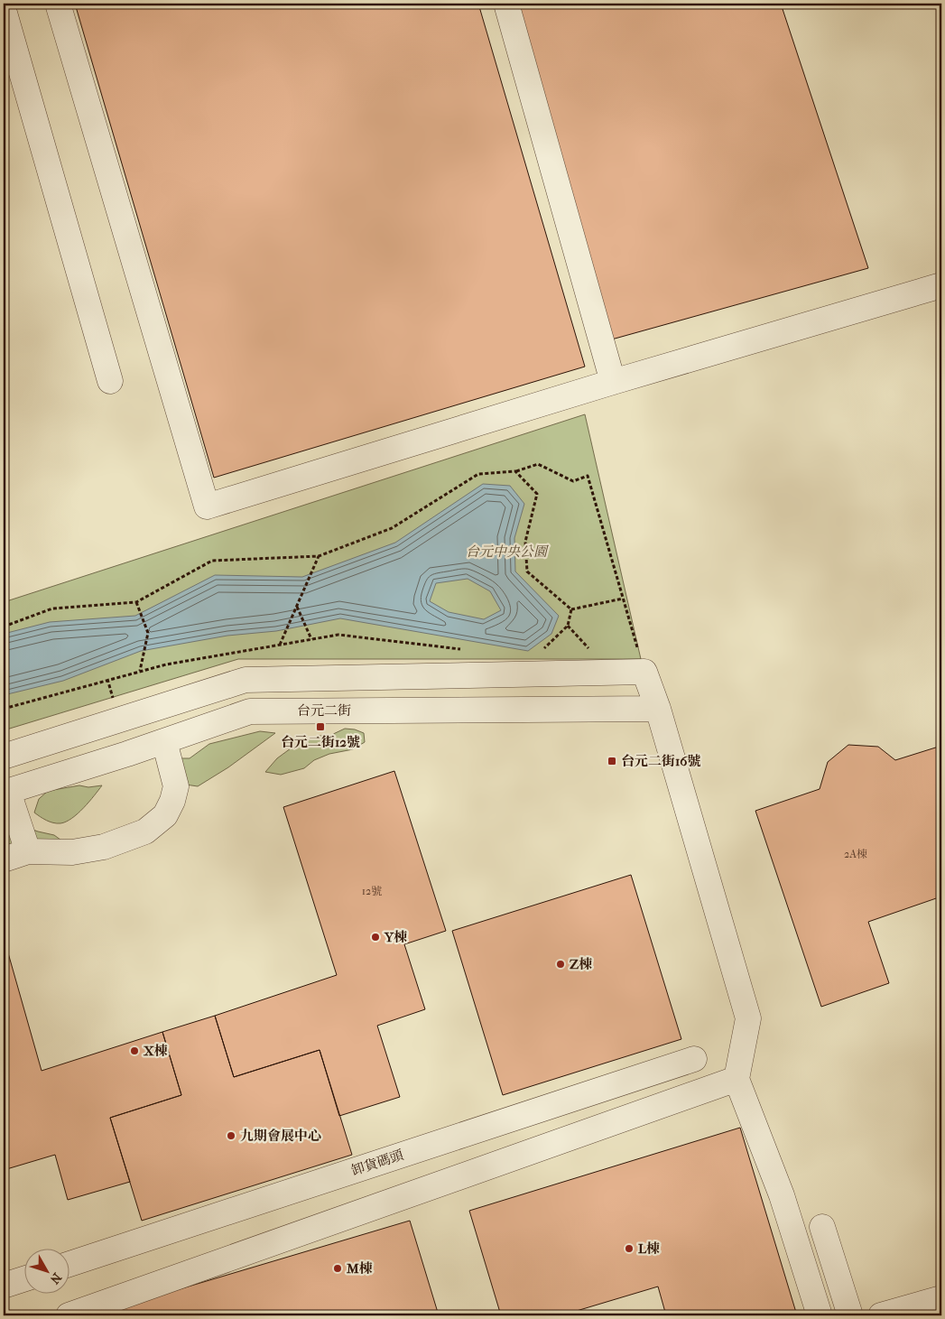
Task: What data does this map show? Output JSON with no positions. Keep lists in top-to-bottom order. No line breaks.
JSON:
{"streets":{"lane":["台元二街","卸貨碼頭"]},"parks":["台元中央公園"],"places":{"transit":["台元二街12號","台元二街16號"],"other":["Y棟","Z棟","X棟","九期會展中心","L棟","M棟"]},"house_numbers":["2A棟","12號"],"north":"bottom right"}
